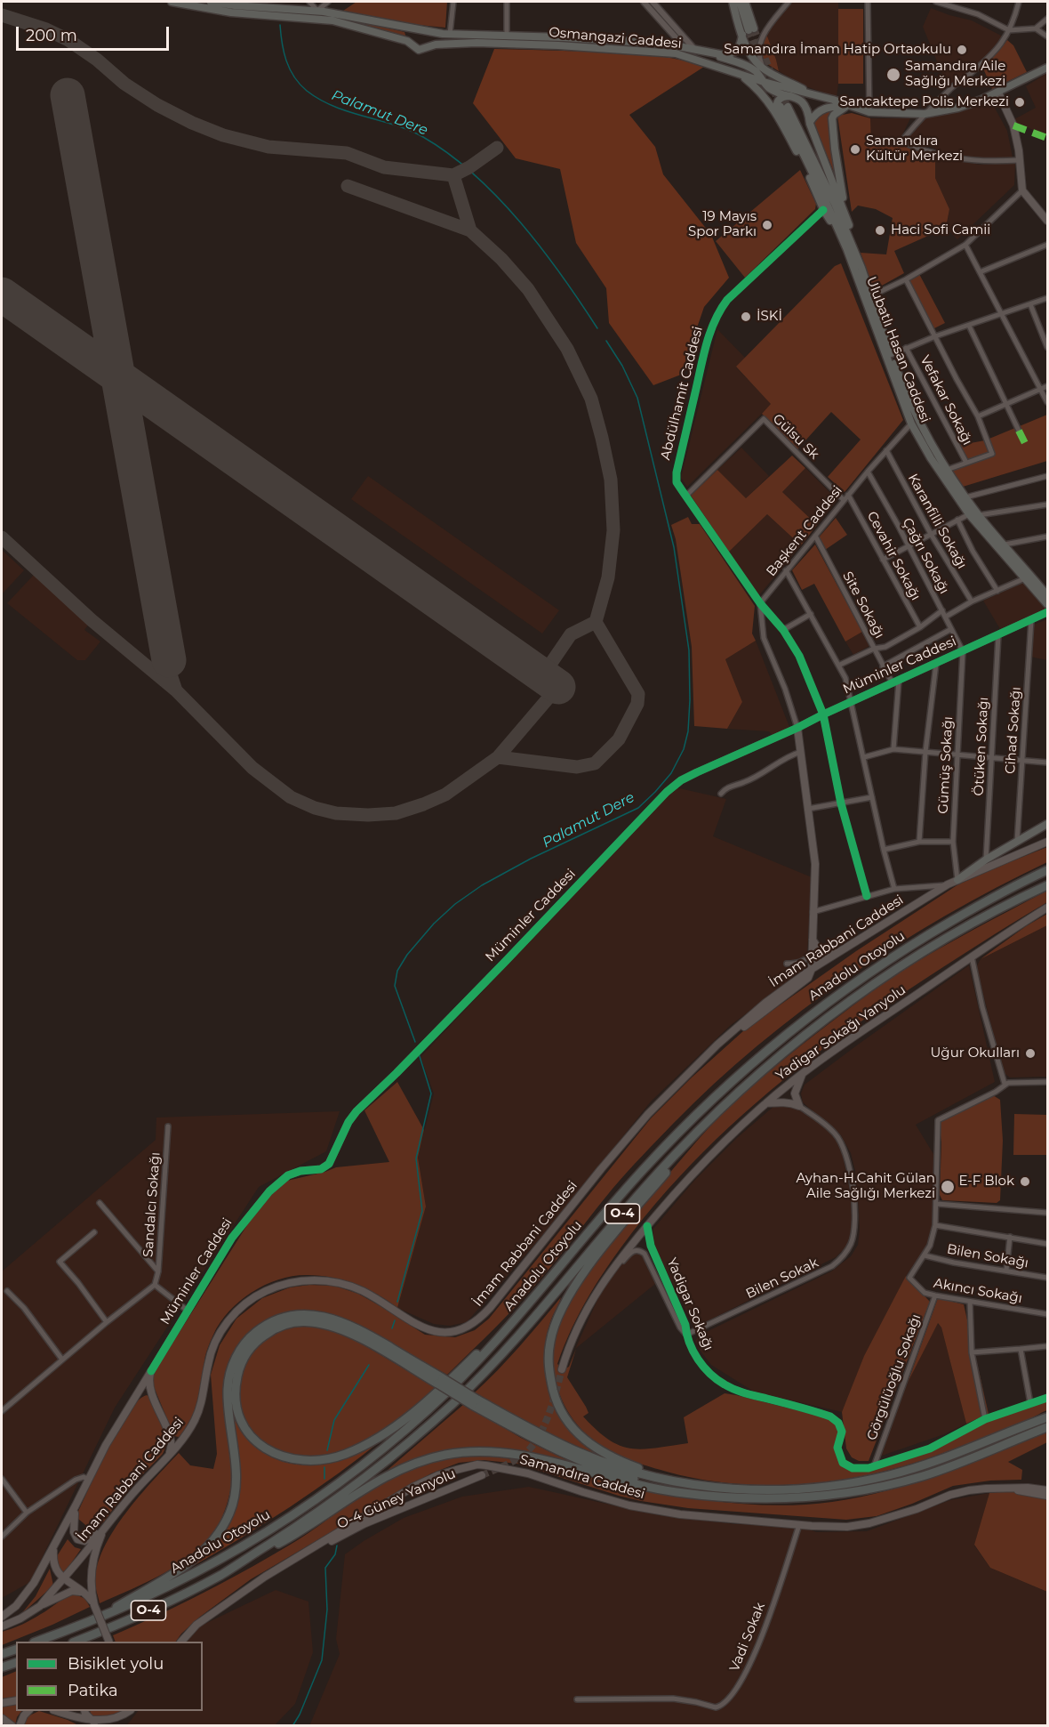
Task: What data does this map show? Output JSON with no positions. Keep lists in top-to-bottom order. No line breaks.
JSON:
{"streets":{"highway":["Anadolu Otoyolu","O-4"],"main road":["Osmangazi Caddesi","Ulubatlı Hasan Caddesi","Müminler Caddesi","İmam Rabbani Caddesi","Yadigar Sokağı Yanyolu","Samandıra Caddesi","O-4 Güney Yanyolu"],"street":["Abdülhamit Caddesi","Vefakar Sokağı","Gülsu Sk","Karanfilli Sokağı","Başkent Caddesi","Cevahir Sokağı","Çağrı Sokağı","Site Sokağı","Cihad Sokağı","Ötüken Sokağı","Gümüş Sokağı","Sandalcı Sokağı","Bilen Sokağı","Bilen Sokak","Akıncı Sokağı","Yadigar Sokağı","Görgülüoğlu Sokağı","Vadi Sokak"]},"crossings":[["Ulubatlı Hasan Caddesi","Başkent Caddesi"],["Abdülhamit Caddesi","Gülsu Sk"],["Abdülhamit Caddesi","Başkent Caddesi"],["Abdülhamit Caddesi","Müminler Caddesi"],["Gülsu Sk","Başkent Caddesi"],["Karanfilli Sokağı","Başkent Caddesi"],["Başkent Caddesi","Cevahir Sokağı"],["Başkent Caddesi","Çağrı Sokağı"],["Başkent Caddesi","Site Sokağı"],["Çağrı Sokağı","Müminler Caddesi"],["Çağrı Sokağı","Gümüş Sokağı"],["Site Sokağı","Müminler Caddesi"],["Müminler Caddesi","Cihad Sokağı"],["Müminler Caddesi","Ötüken Sokağı"],["Müminler Caddesi","Gümüş Sokağı"],["Gümüş Sokağı","İmam Rabbani Caddesi"],["Yadigar Sokağı Yanyolu","Yadigar Sokağı"],["Bilen Sokağı","Akıncı Sokağı"],["Bilen Sokak","Yadigar Sokağı"],["Akıncı Sokağı","Görgülüoğlu Sokağı"],["Yadigar Sokağı","Görgülüoğlu Sokağı"],["Samandıra Caddesi","O-4 Güney Yanyolu"],["Samandıra Caddesi","Vadi Sokak"]],"water":["Palamut Dere"],"places":["Samandıra İmam Hatip Ortaokulu","Samandıra Aile Sağlığı Merkezi","Sancaktepe Polis Merkezi","Samandıra Kültür Merkezi","19 Mayıs Spor Parkı","Haci Sofi Camii","İSKİ","Uğur Okulları","E-F Blok","Ayhan-H.Cahit Gülan Aile Sağlığı Merkezi"],"legend":["Bisiklet yolu","Patika"],"scale_bar":"200 m"}
